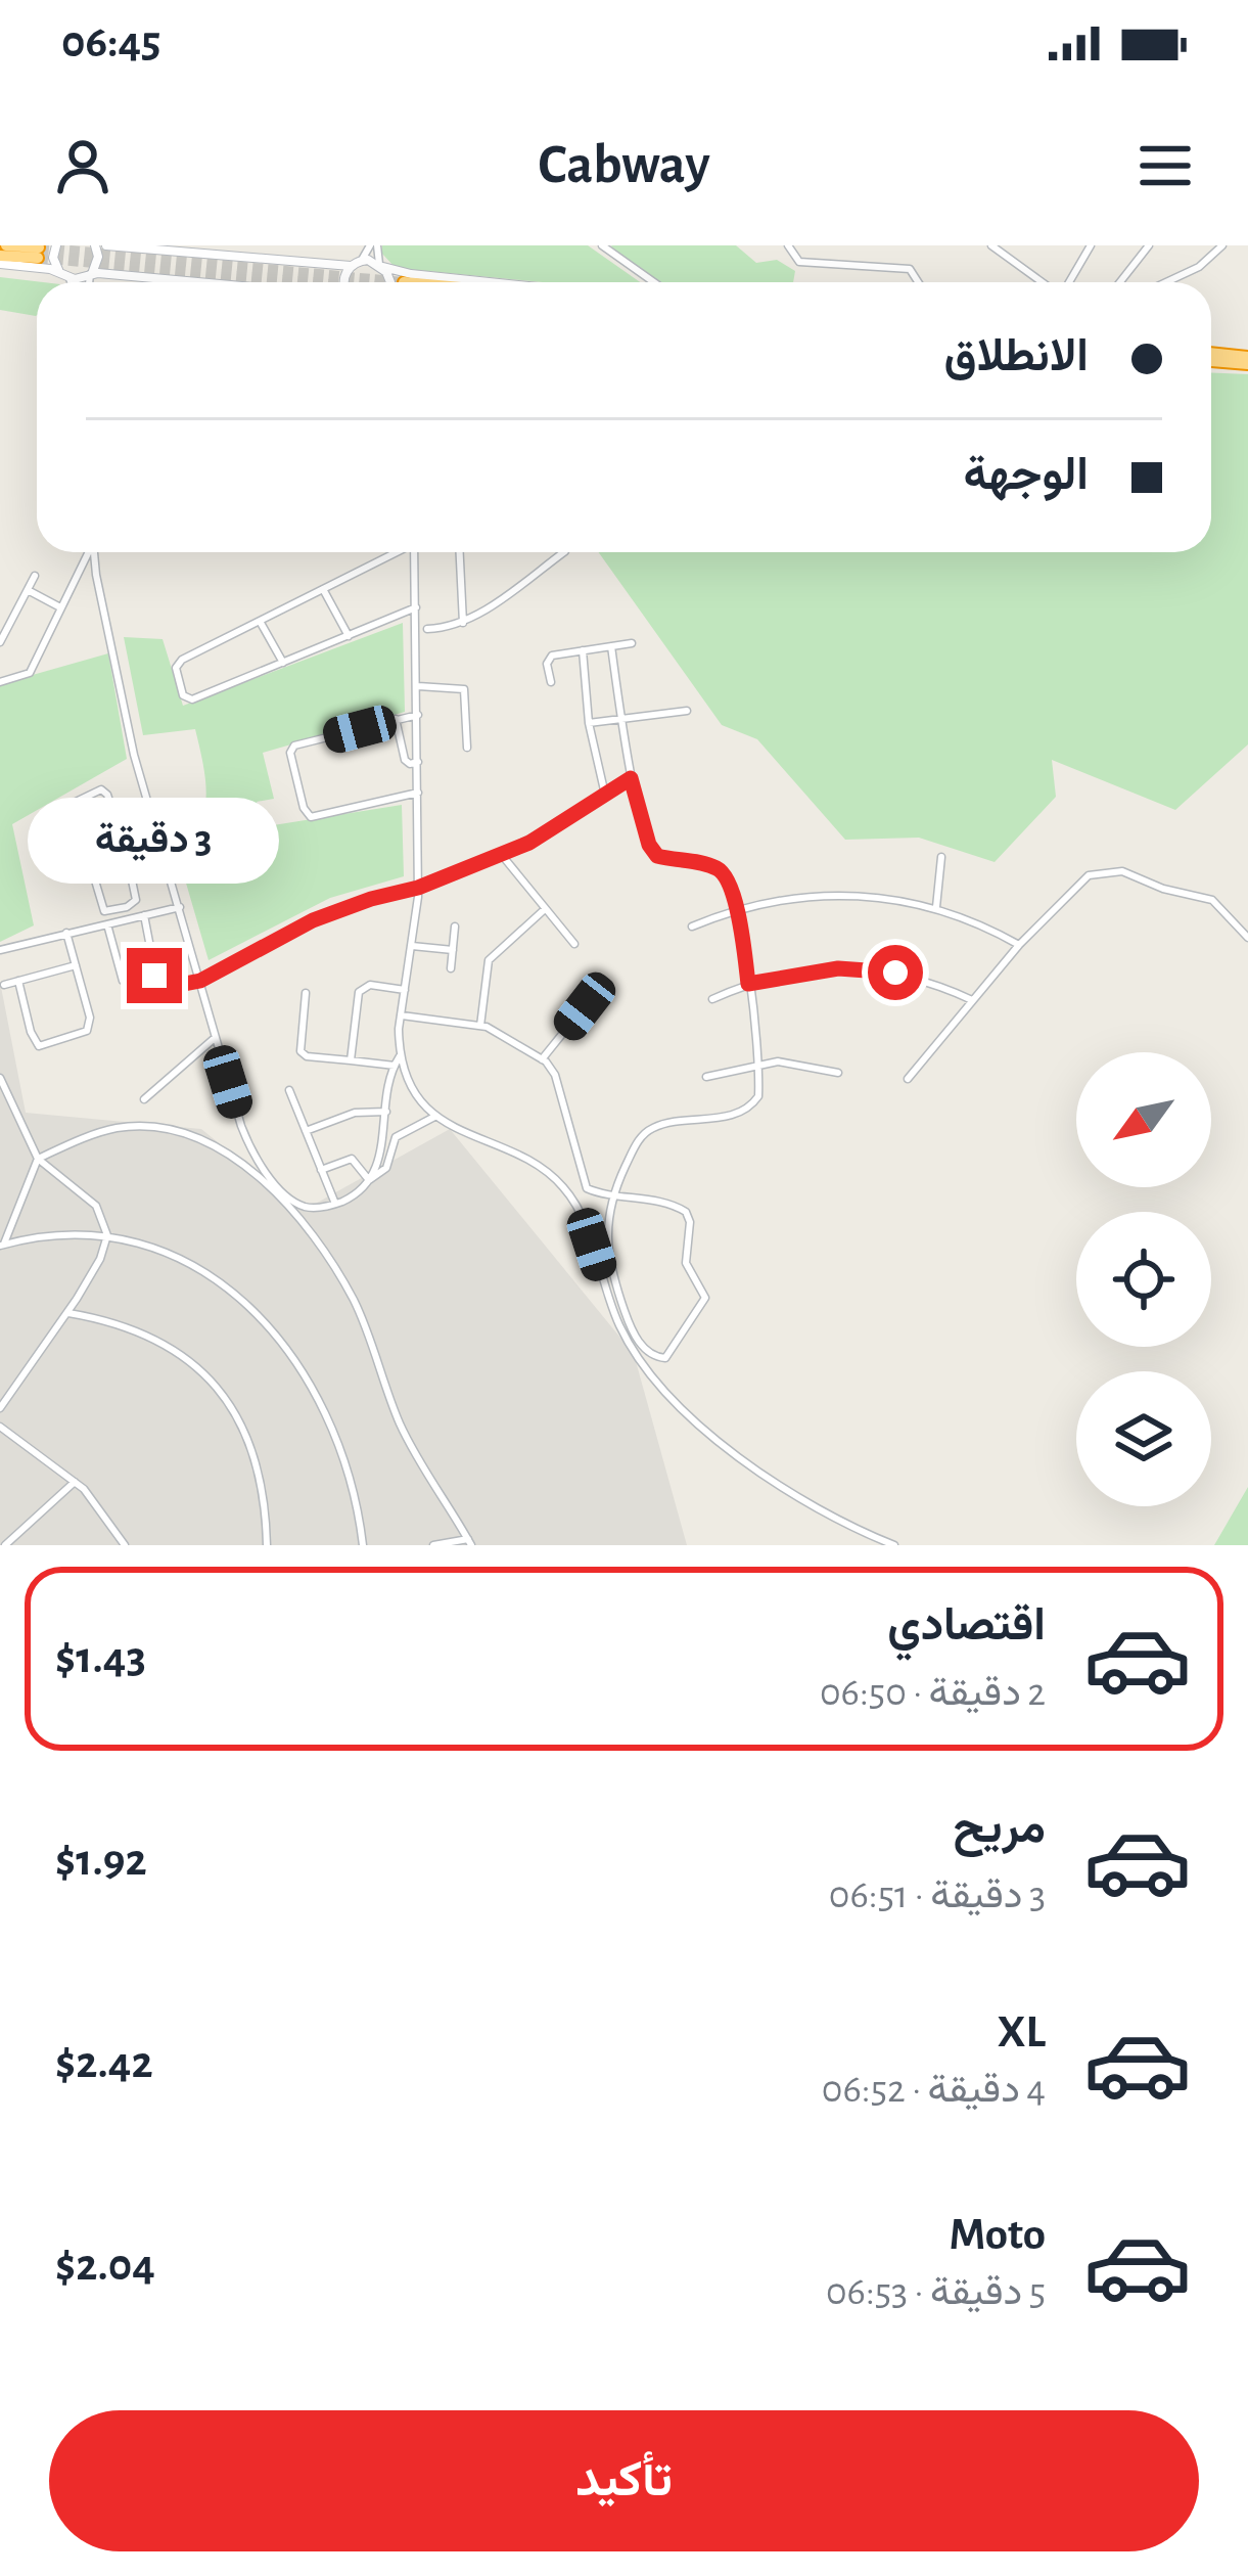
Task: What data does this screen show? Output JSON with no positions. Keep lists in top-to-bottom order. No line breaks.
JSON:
{"north":"bottom left","page":{"status":"06:45","header":"Cabway","banner":["الانطلاق","الوجهة"],"bubble":"3 دقيقة","list":[{"name":"اقتصادي","note":"2 دقيقة · 06:50","value":"$1.43"},{"name":"مريح","note":"3 دقيقة · 06:51","value":"$1.92"},{"name":"XL","note":"4 دقيقة · 06:52","value":"$2.42"},{"name":"Moto","note":"5 دقيقة · 06:53","value":"$2.04"}],"buttons":"تأكيد"}}
